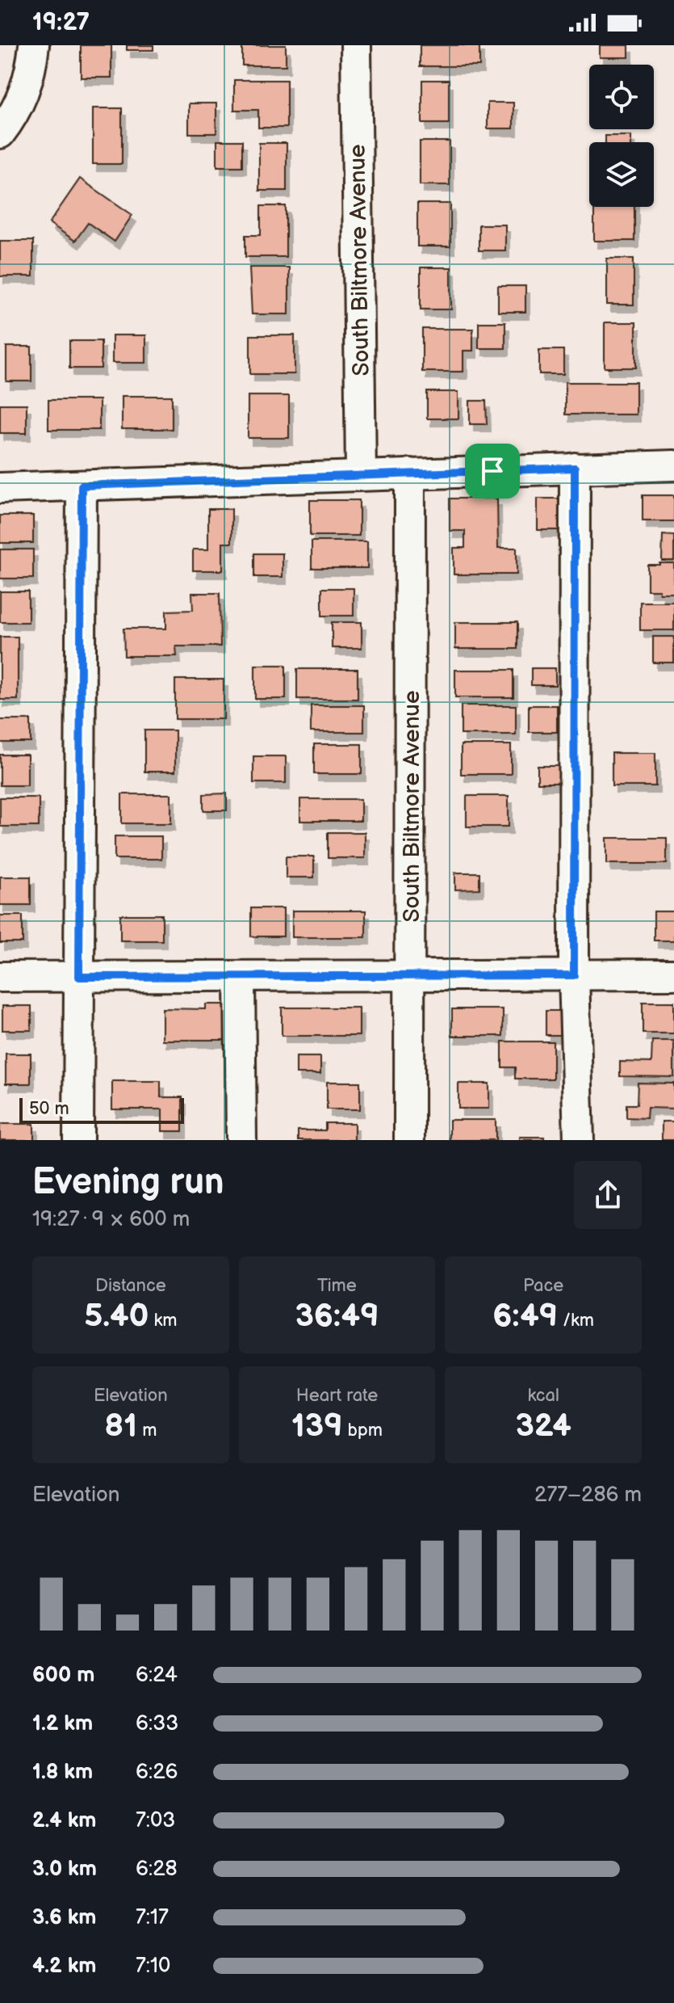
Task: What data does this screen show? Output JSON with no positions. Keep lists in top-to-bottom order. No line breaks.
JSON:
{"streets":{"street":["South Biltmore Avenue"]},"scale_bar":"50 m","page":{"status":"19:27","scale":"50 m","heading":["Evening run","19:27 · 9 × 600 m"],"stats":[["Distance","5.40 km"],["Time","36:49"],["Pace","6:49 /km"],["Elevation","81 m"],["Heart rate","139 bpm"],["kcal","324"]],"chart":["Elevation","277–286 m"],"list":[{"name":"600 m","note":"6:24"},{"name":"1.2 km","note":"6:33"},{"name":"1.8 km","note":"6:26"},{"name":"2.4 km","note":"7:03"},{"name":"3.0 km","note":"6:28"},{"name":"3.6 km","note":"7:17"},{"name":"4.2 km","note":"7:10"}]}}
